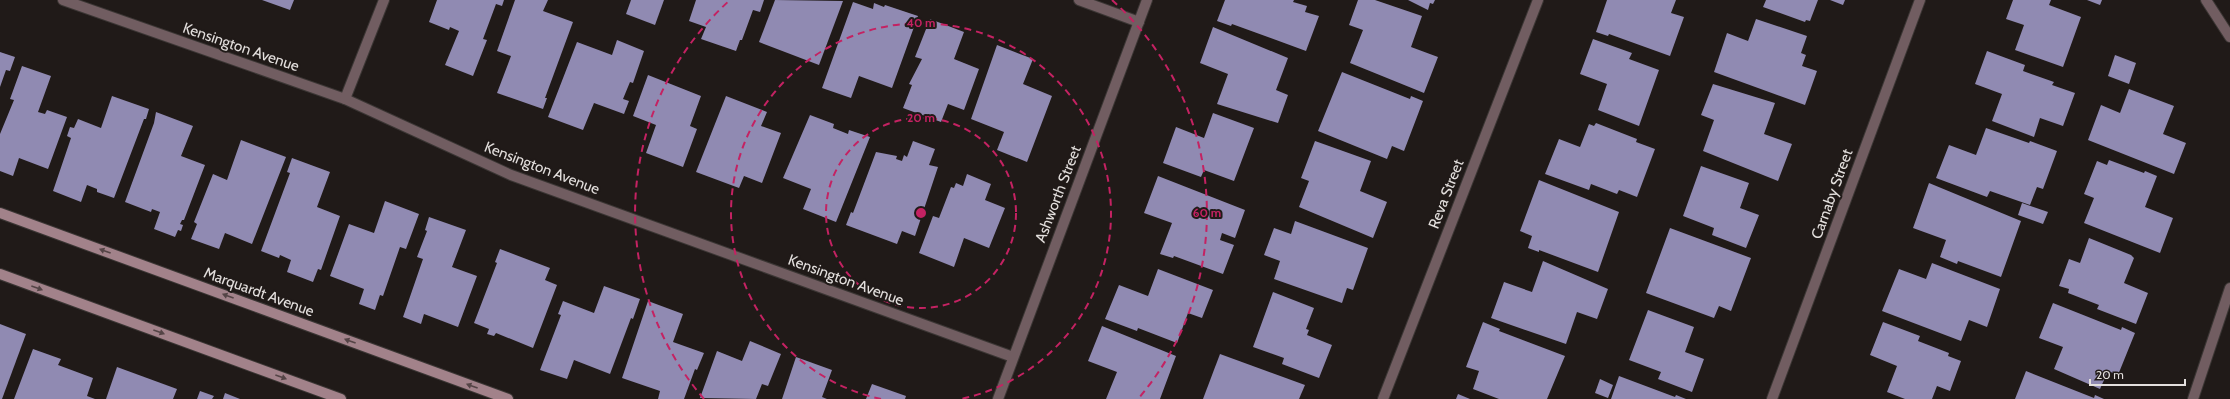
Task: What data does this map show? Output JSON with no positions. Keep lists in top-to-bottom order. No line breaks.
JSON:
{"streets":{"main road":["Marquardt Avenue"],"street":["Kensington Avenue","Ashworth Street","Reva Street","Carnaby Street"]},"crossings":[["Kensington Avenue","Ashworth Street"]],"scale_bar":"20 m","rings":["40 m","20 m","60 m"]}
